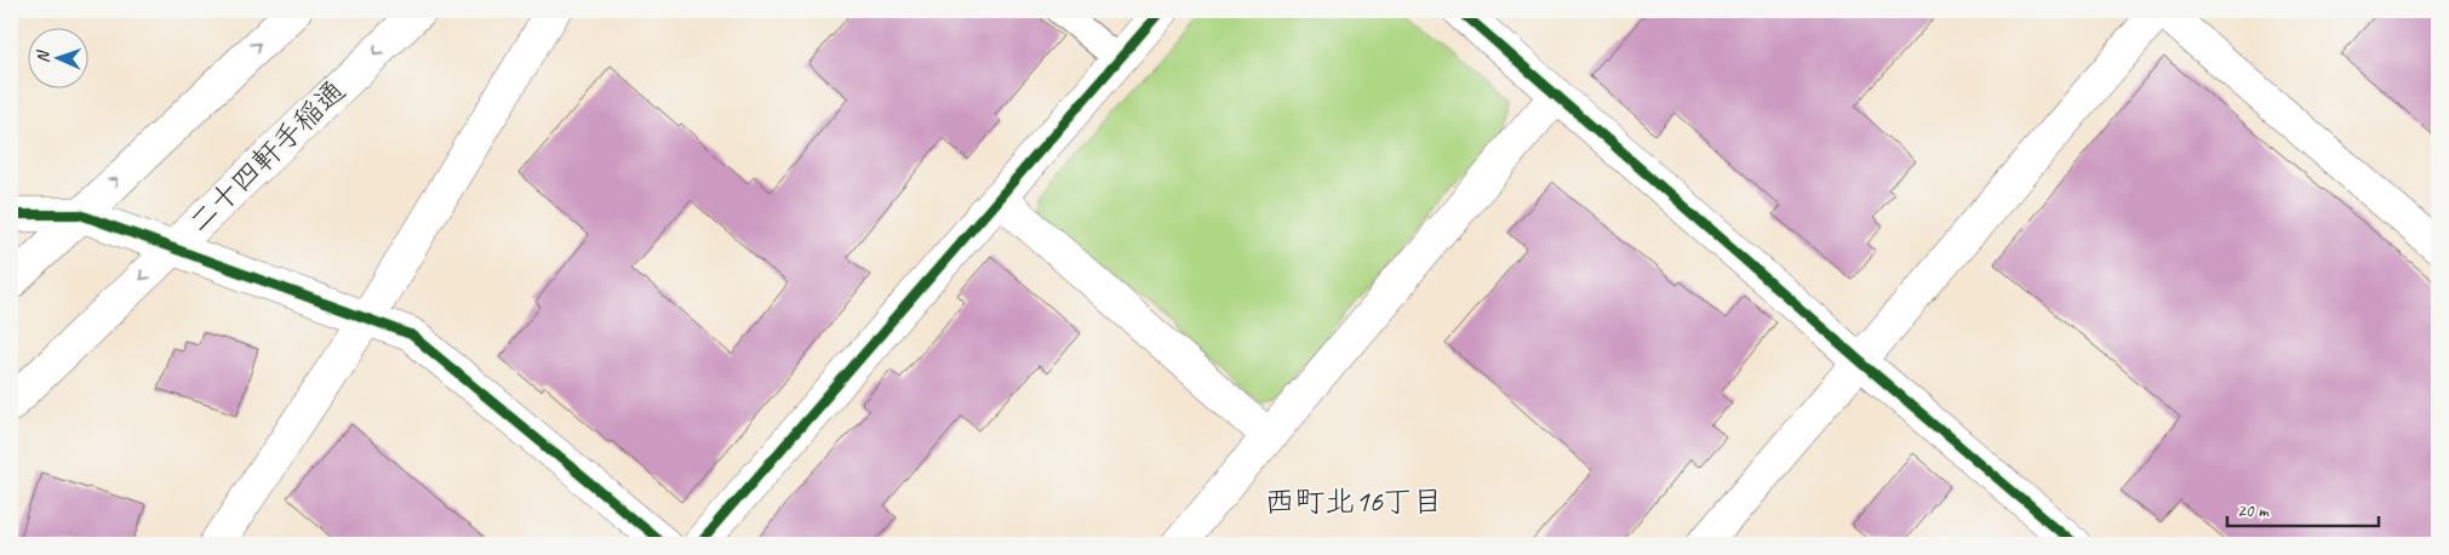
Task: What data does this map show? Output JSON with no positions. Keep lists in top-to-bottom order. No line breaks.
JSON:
{"streets":{"street":["二十四軒手稲通"]},"districts":["西町北16丁目"],"scale_bar":"20 m","north":"left"}
